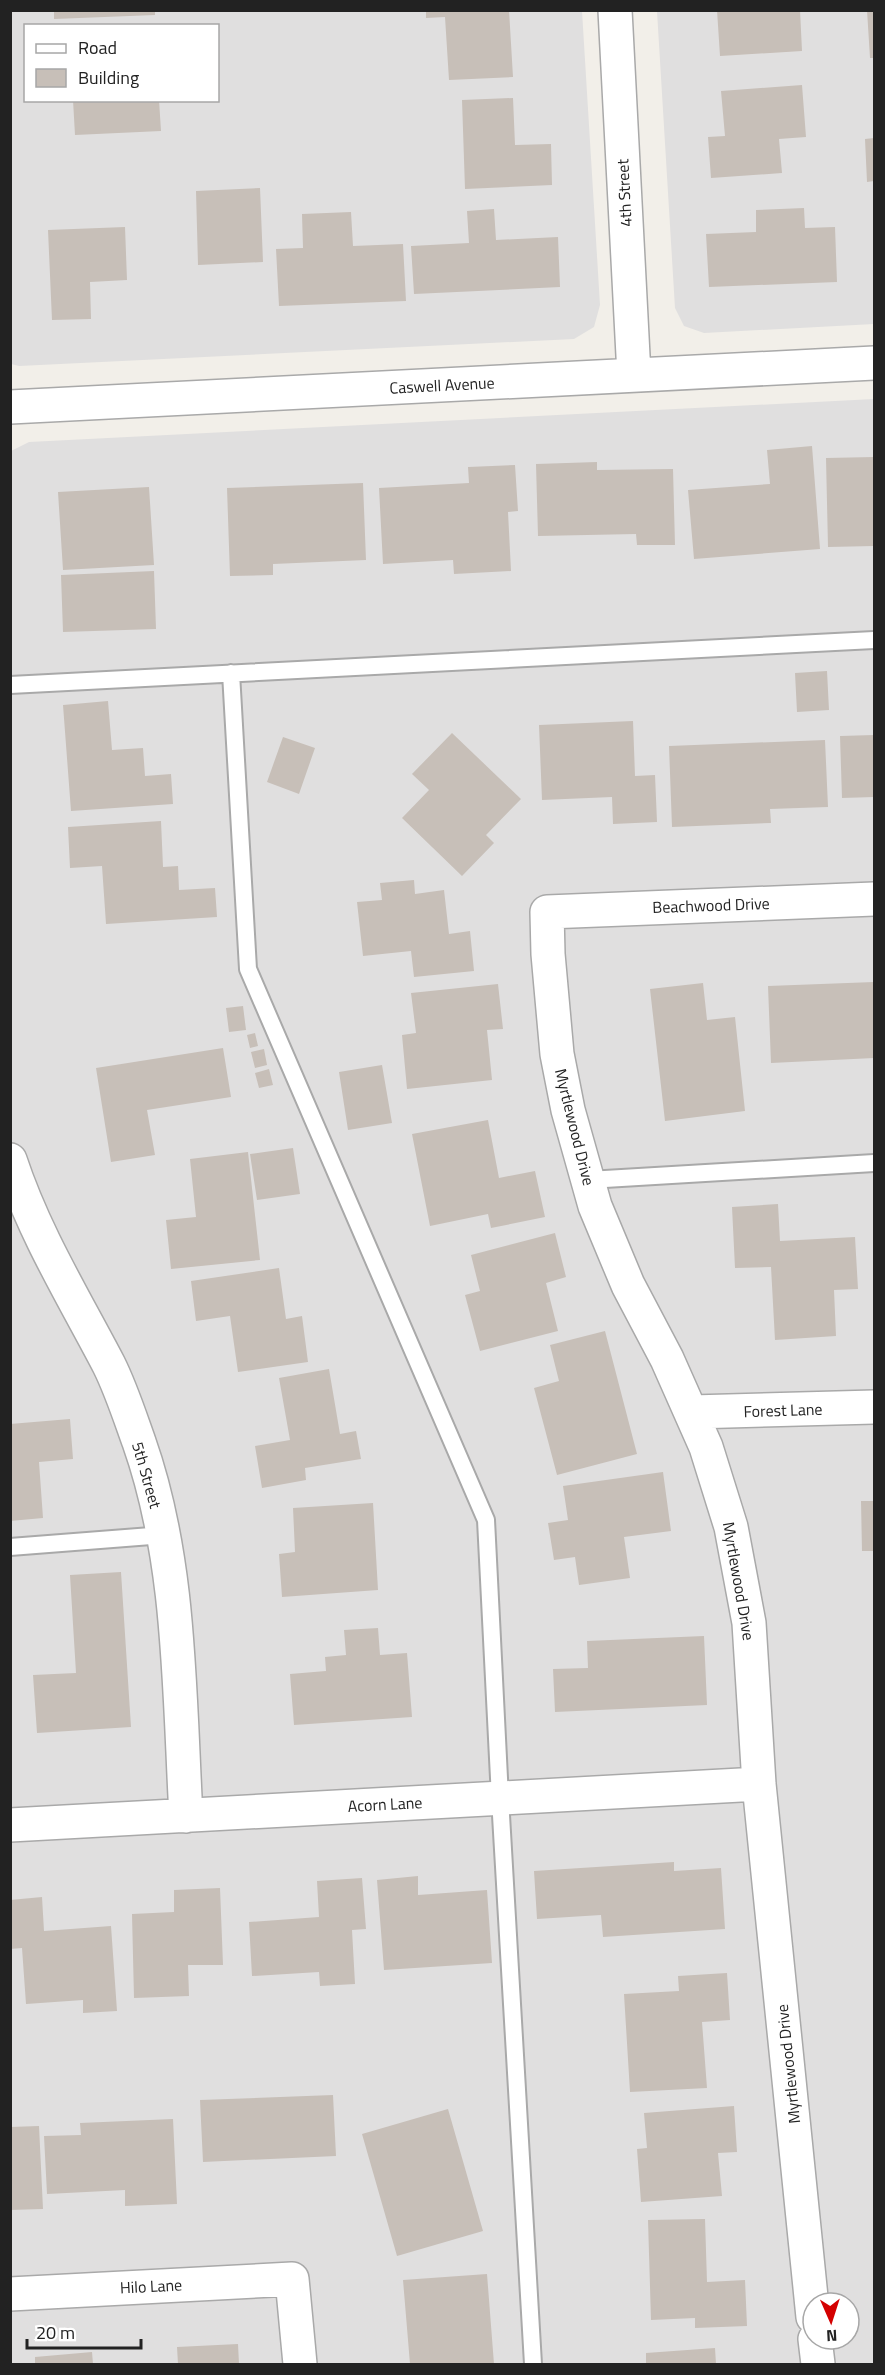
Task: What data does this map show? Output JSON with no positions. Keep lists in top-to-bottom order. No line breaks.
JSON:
{"streets":{"street":["4th Street","Caswell Avenue","Beachwood Drive","Myrtlewood Drive","Forest Lane","5th Street","Acorn Lane","Hilo Lane"]},"crossings":[["4th Street","Caswell Avenue"],["Beachwood Drive","Myrtlewood Drive"],["Myrtlewood Drive","Forest Lane"],["Myrtlewood Drive","Acorn Lane"],["5th Street","Acorn Lane"]],"legend":["Road","Building"],"scale_bar":"20 m","north":"bottom"}
